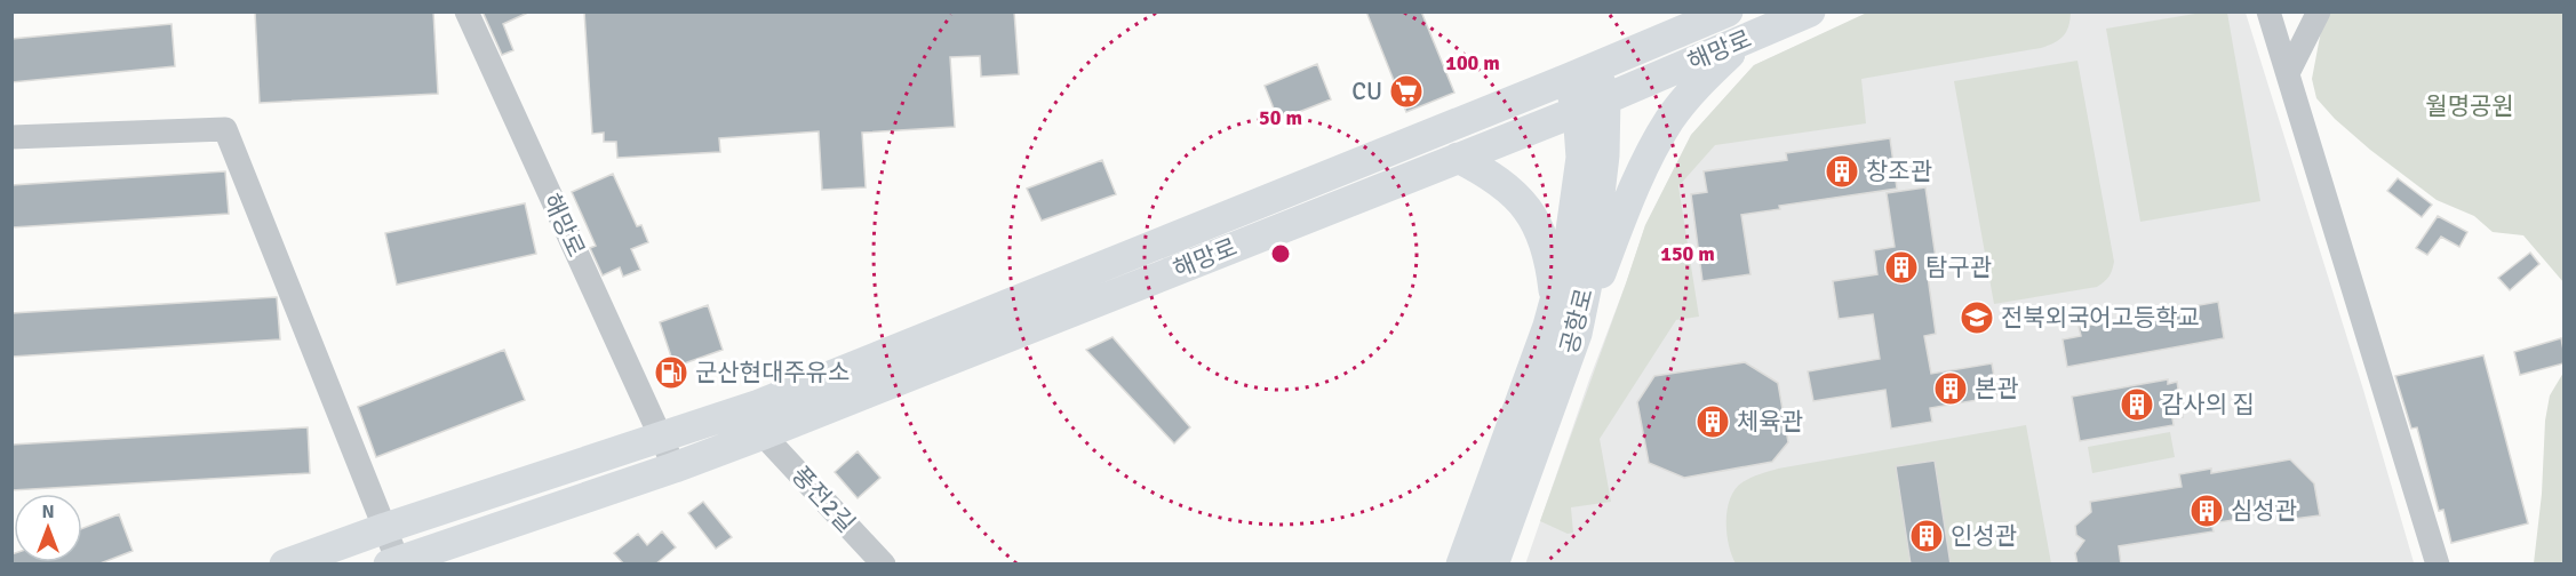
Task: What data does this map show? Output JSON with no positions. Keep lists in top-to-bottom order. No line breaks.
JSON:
{"streets":{"main road":["해망로","공항로"],"street":["풍전2길"]},"crossings":[["해망로","공항로"],["해망로","풍전2길"]],"parks":["월명공원"],"places":{"supermarket":["CU"],"building":["창조관","탐구관","본관","감사의 집","체육관","심성관","인성관"],"school or university":["전북외국어고등학교"],"fuel station":["군산현대주유소"]},"north":"top","rings":["100 m","50 m","150 m"]}
